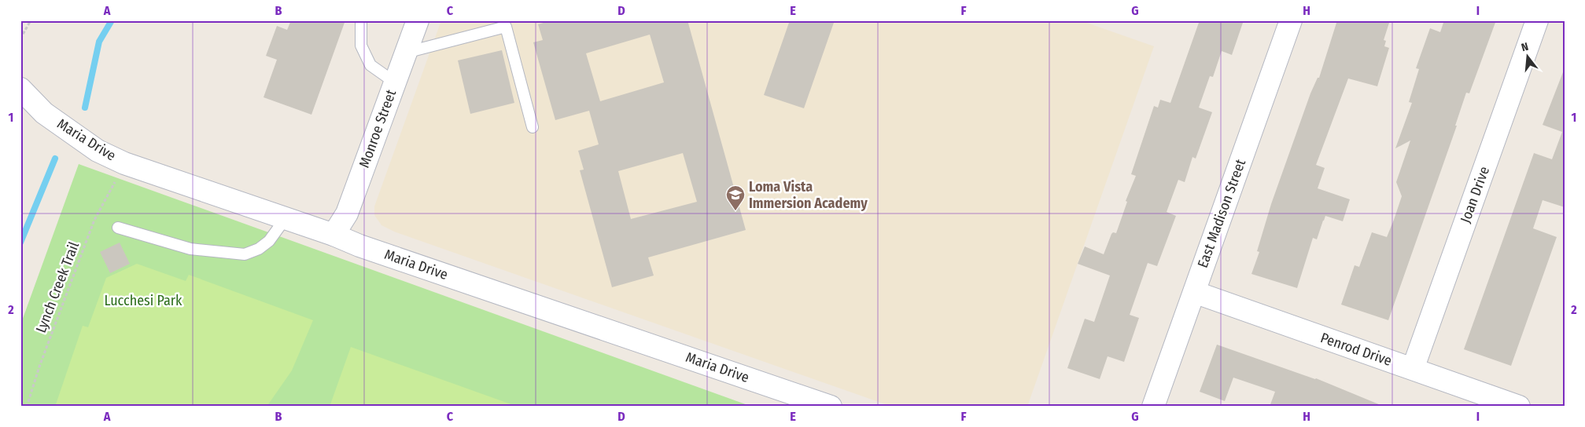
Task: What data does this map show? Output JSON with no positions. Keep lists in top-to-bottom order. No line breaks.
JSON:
{"streets":{"street":["Monroe Street","Maria Drive","Joan Drive","East Madison Street","Penrod Drive"],"path":["Lynch Creek Trail"]},"crossings":[["Monroe Street","Maria Drive"],["Joan Drive","Penrod Drive"],["East Madison Street","Penrod Drive"]],"parks":["Lucchesi Park"],"places":{"school or university":["Loma Vista Immersion Academy"]},"north":"top","grid":{"columns":["A","B","C","D","E","F","G","H","I"],"rows":["1","2"]}}
